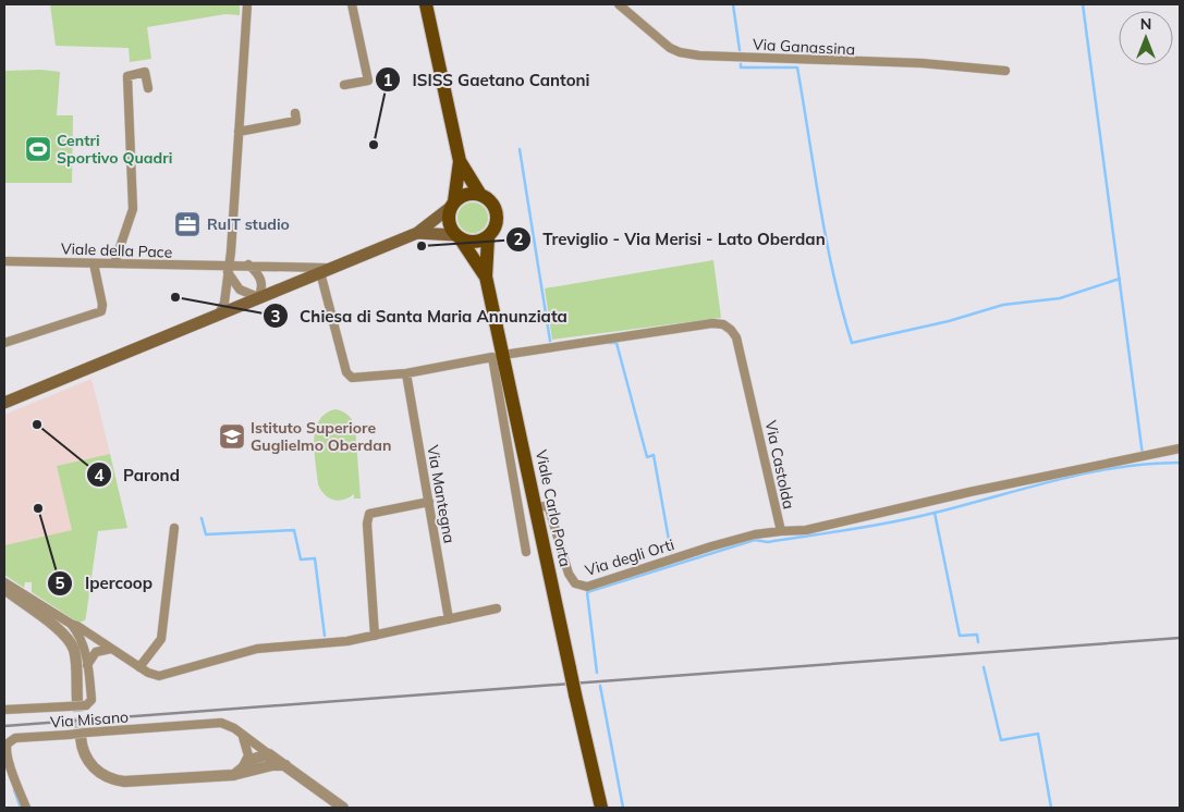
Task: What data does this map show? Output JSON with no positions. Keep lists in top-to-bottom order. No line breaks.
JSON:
{"streets":{"main road":["Viale Carlo Porta"],"street":["Via Ganassina","Viale della Pace","Via Castolda","Via Mantegna","Via degli Orti","Via Misano"]},"crossings":[["Via Castolda","Viale Carlo Porta"],["Via Castolda","Via degli Orti"],["Viale Carlo Porta","Via degli Orti"]],"places":{"other":["ISISS Gaetano Cantoni","Treviglio - Via Merisi - Lato Oberdan","Chiesa di Santa Maria Annunziata","Parond","Ipercoop"],"sports":["Centri Sportivo Quadri"],"office":["RuIT studio"],"school or university":["Istituto Superiore Guglielmo Oberdan"]},"north":"top"}
